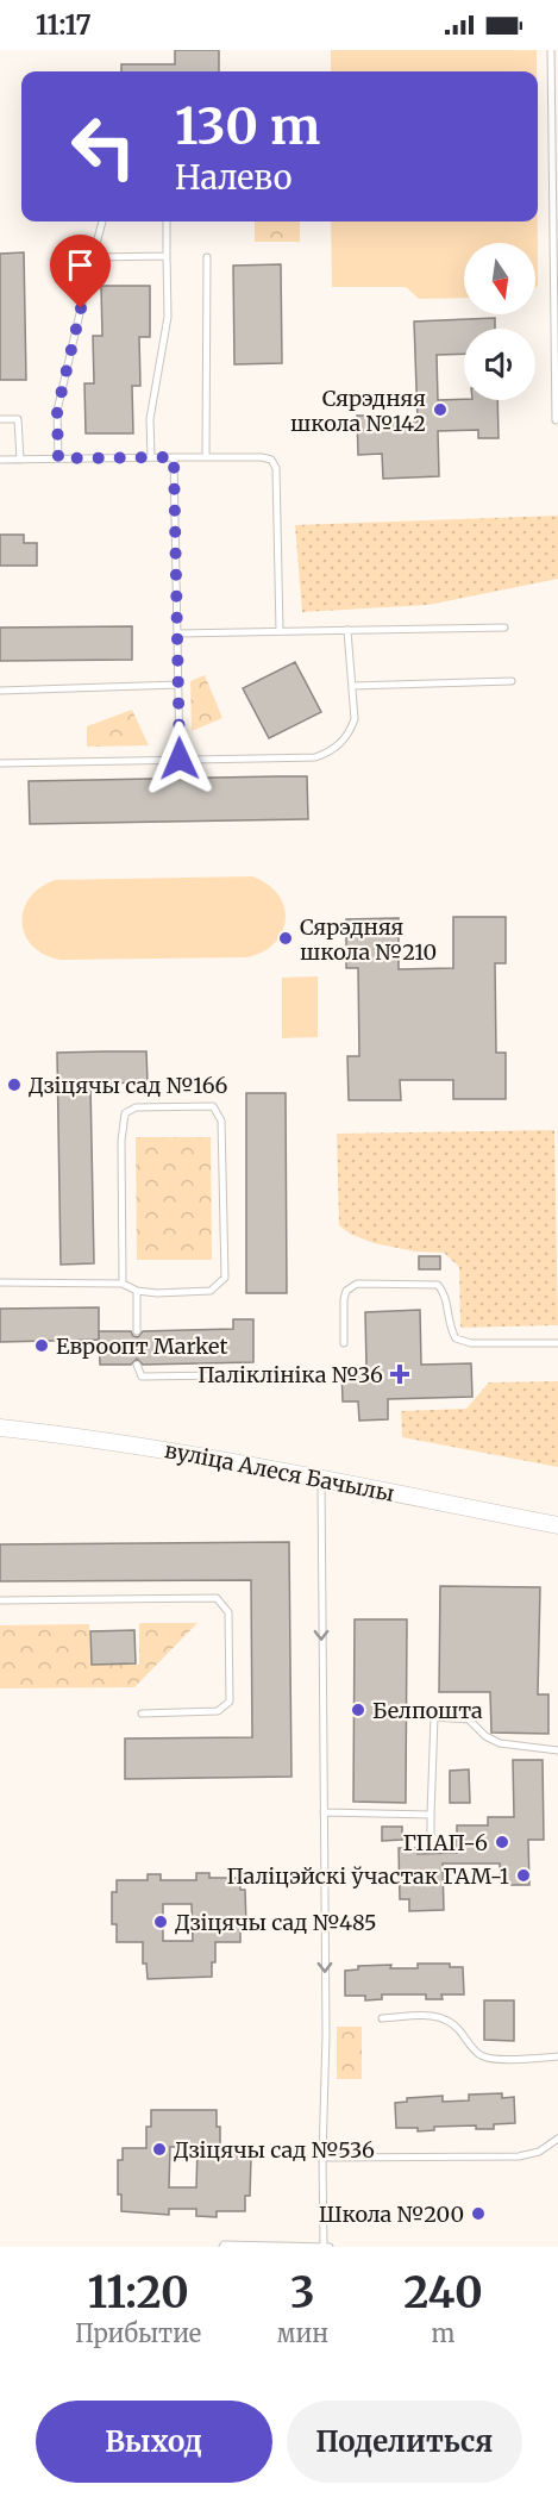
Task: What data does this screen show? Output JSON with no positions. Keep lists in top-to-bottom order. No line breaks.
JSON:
{"streets":{"street":["вуліца Алеся Бачылы"]},"places":{"other":["Сярэдняя школа №142","Сярэдняя школа №210","Дзіцячы сад №166","Евроопт Market","Белпошта","ГПАП-6","Паліцэйскі ўчастак ГАМ-1","Дзіцячы сад №485","Дзіцячы сад №536","Школа №200"],"health":["Паліклініка №36"]},"north":"bottom","page":{"status":"11:17","turn":["130 m","Налево"],"eta":["11:20","Прибытие","3","мин","240","m"],"buttons":["Выход","Поделиться"]}}
